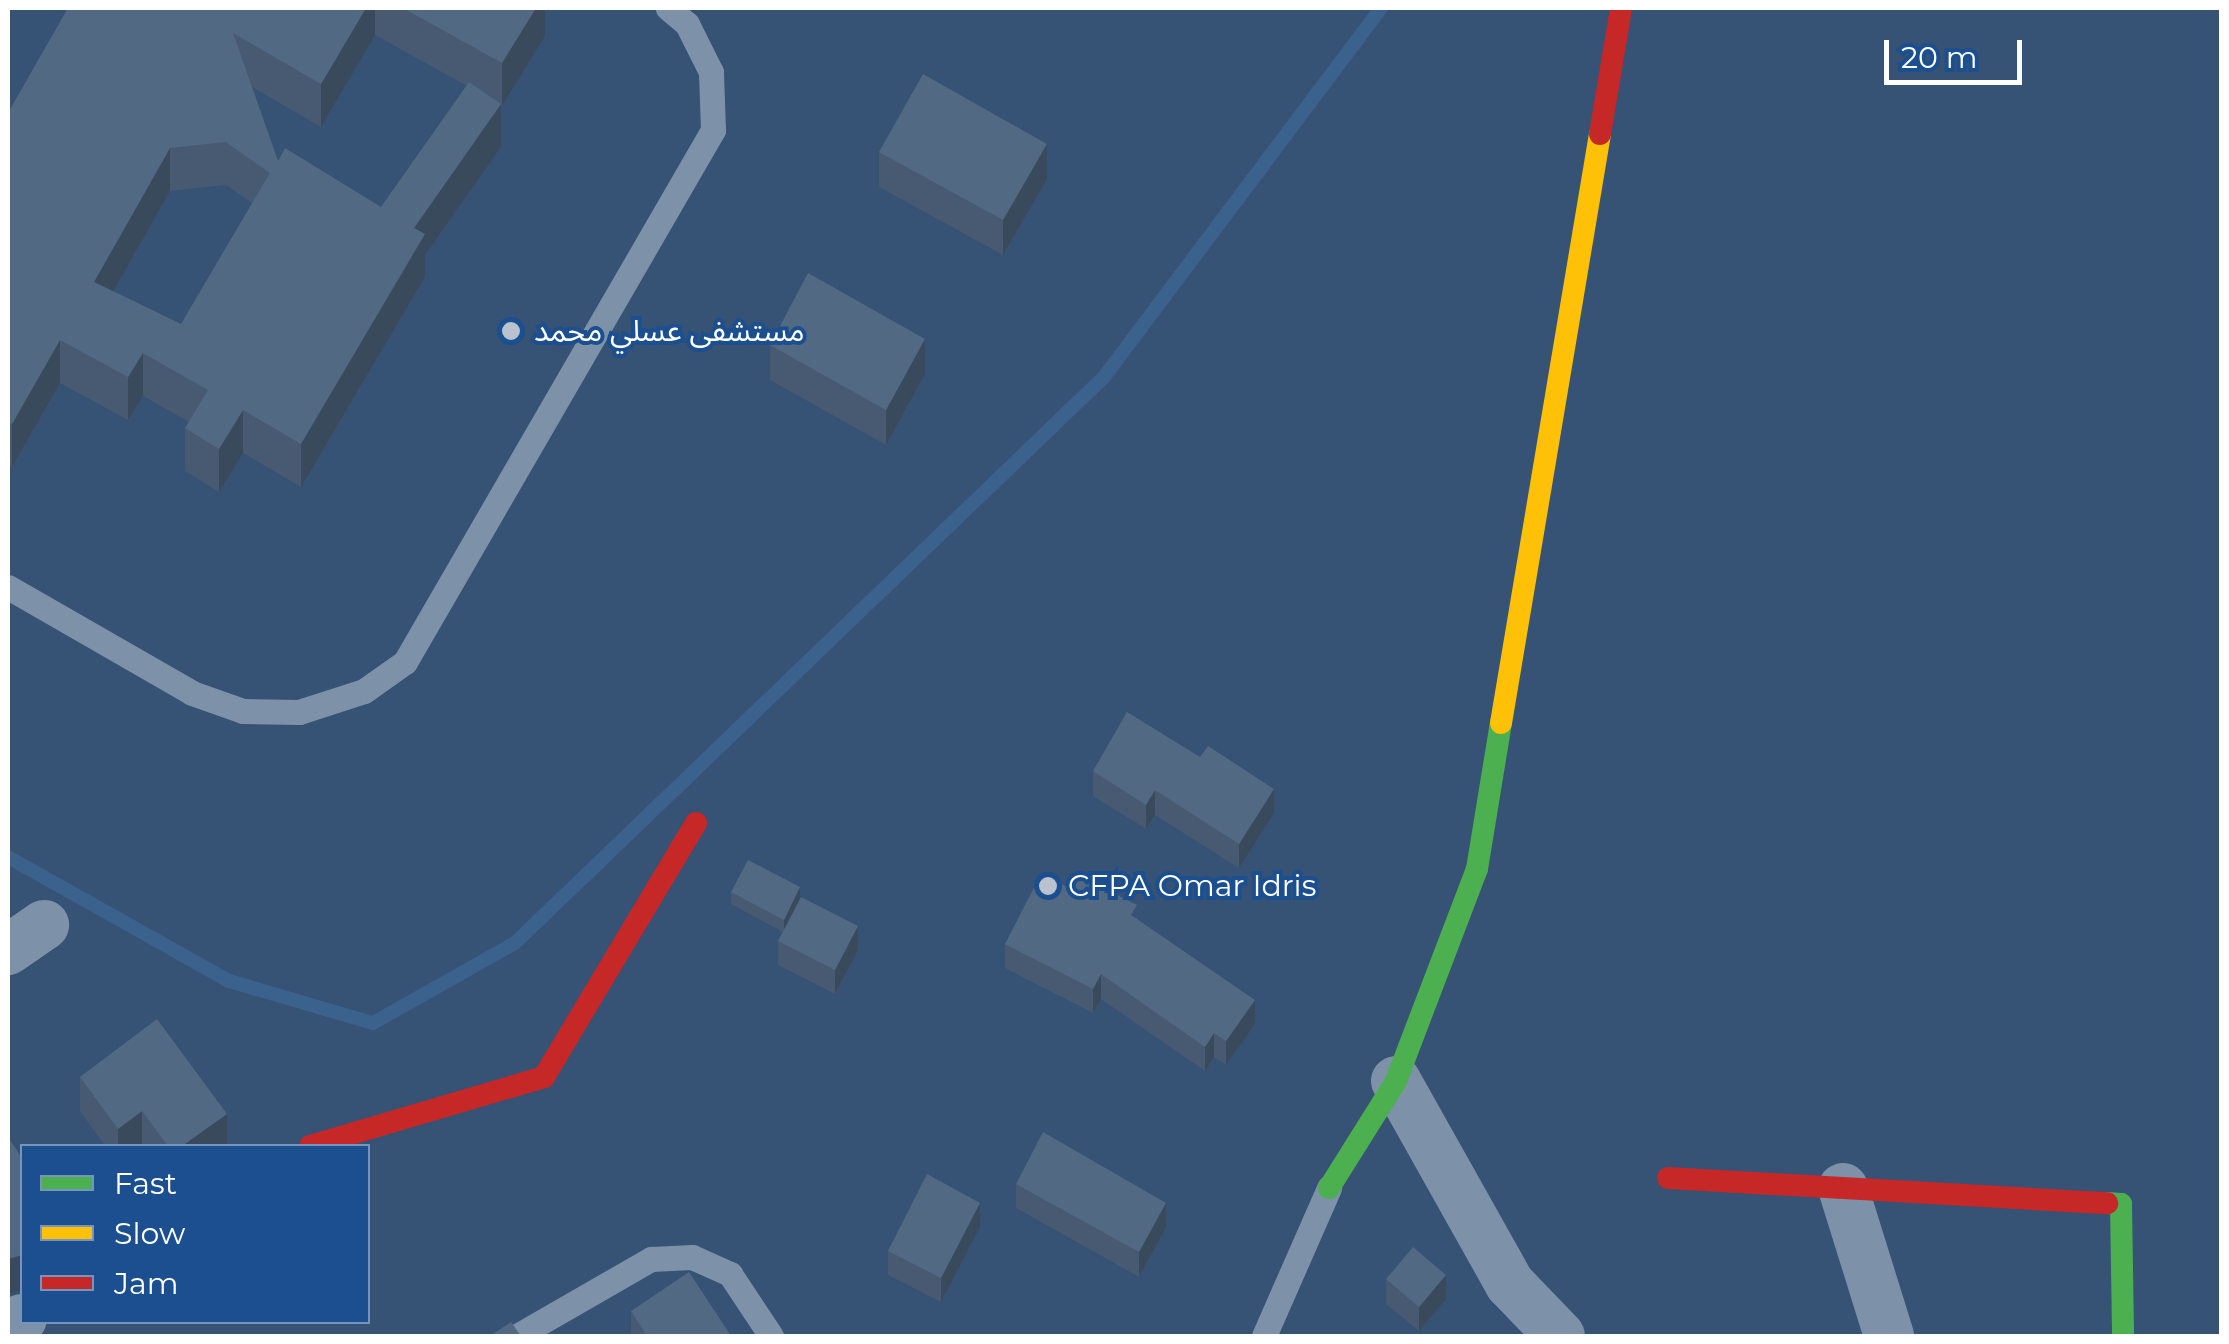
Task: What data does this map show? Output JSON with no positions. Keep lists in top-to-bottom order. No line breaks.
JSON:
{"places":["مستشفى عسلي محمد","CFPA Omar Idris"],"legend":["Fast","Slow","Jam"],"scale_bar":"20 m"}
